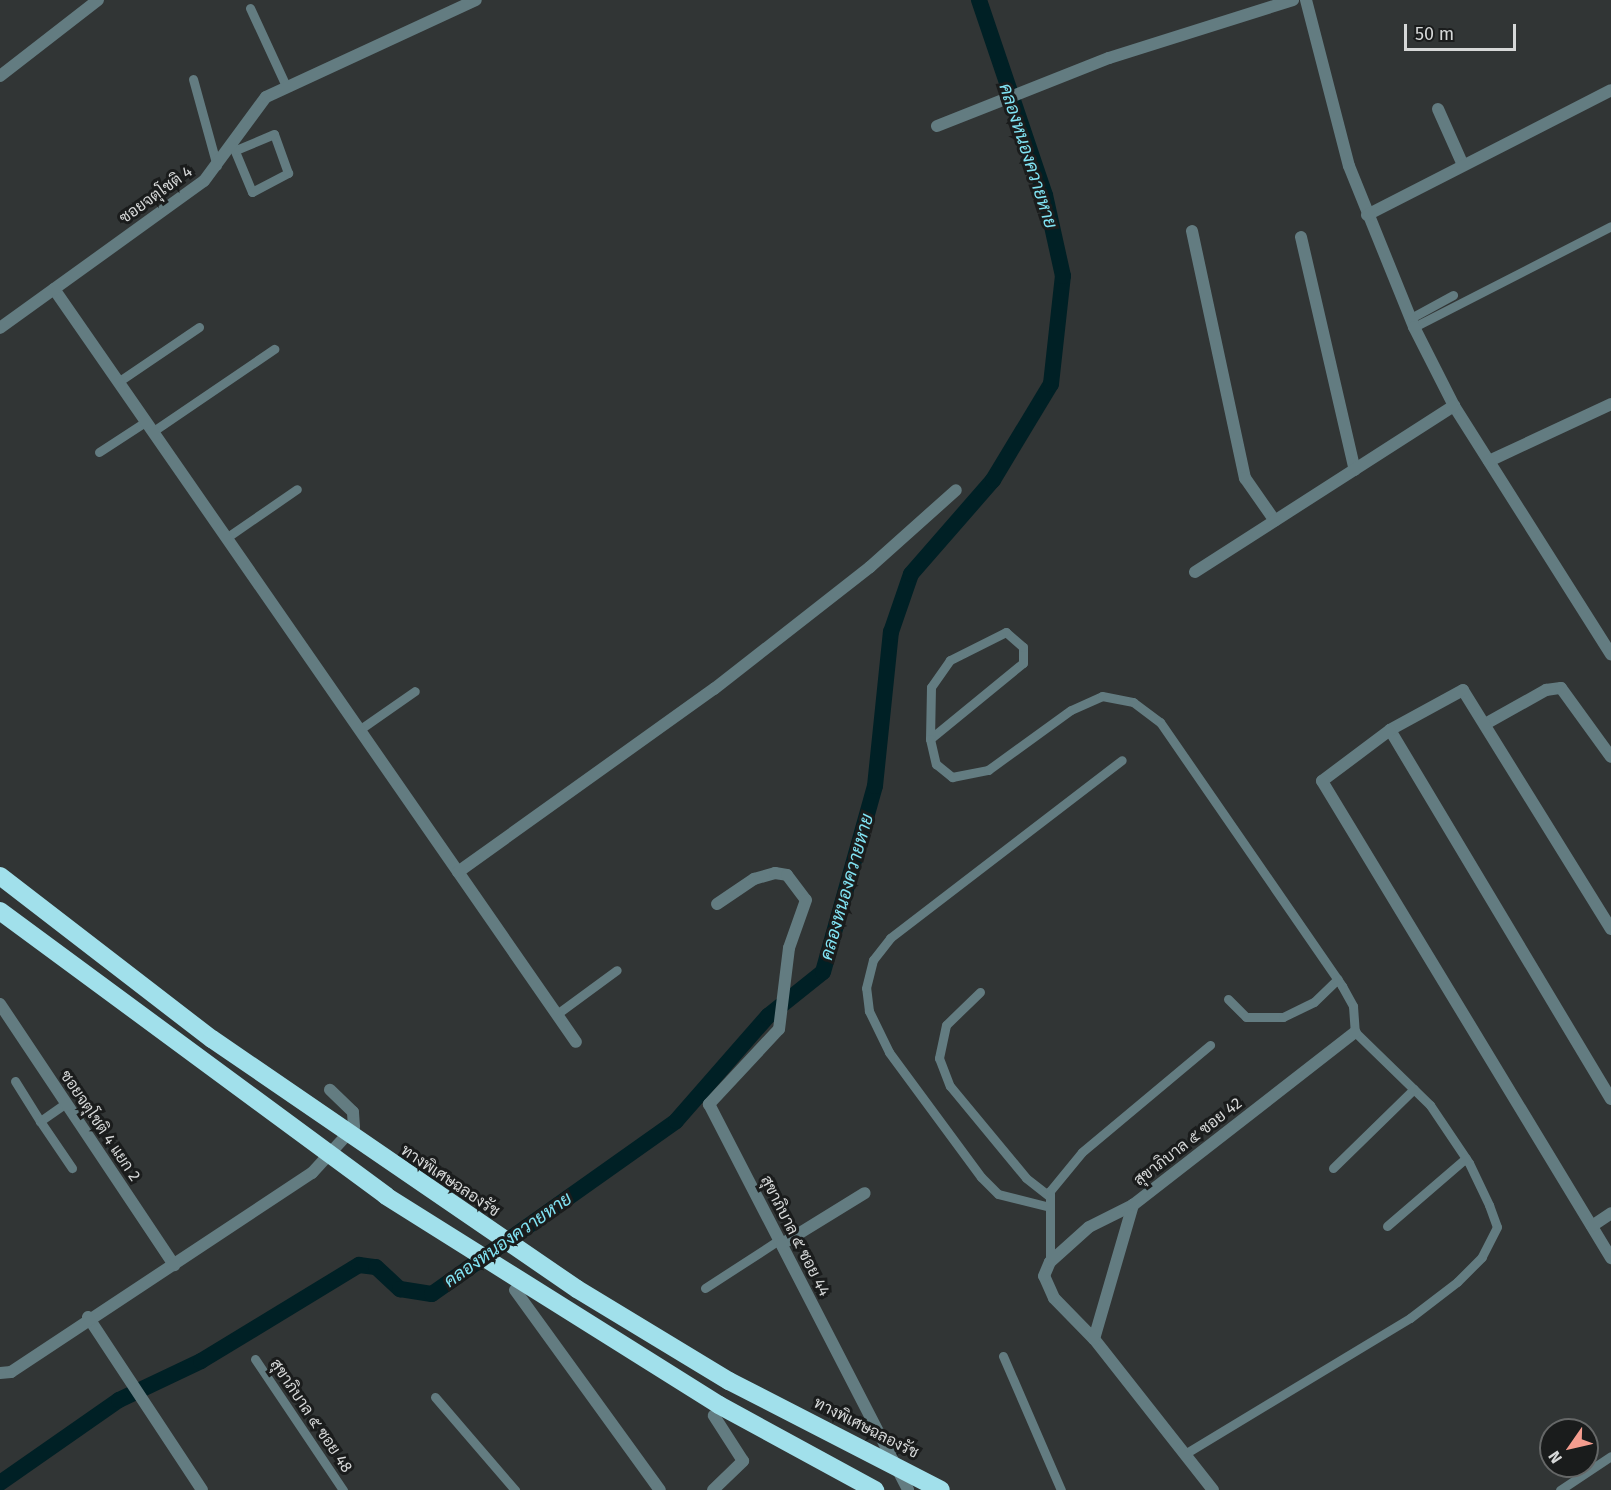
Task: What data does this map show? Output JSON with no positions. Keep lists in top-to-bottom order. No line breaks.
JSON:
{"streets":{"highway":["ทางพิเศษฉลองรัช"],"street":["ซอยจตุโชติ 4","ซอยจตุโชติ 4 แยก 2","สุขาภิบาล ๕ ซอย 42","สุขาภิบาล ๕ ซอย 44"],"lane":["สุขาภิบาล ๕ ซอย 48"]},"water":["คลองหนองควายหาย"],"scale_bar":"50 m","north":"bottom left"}
